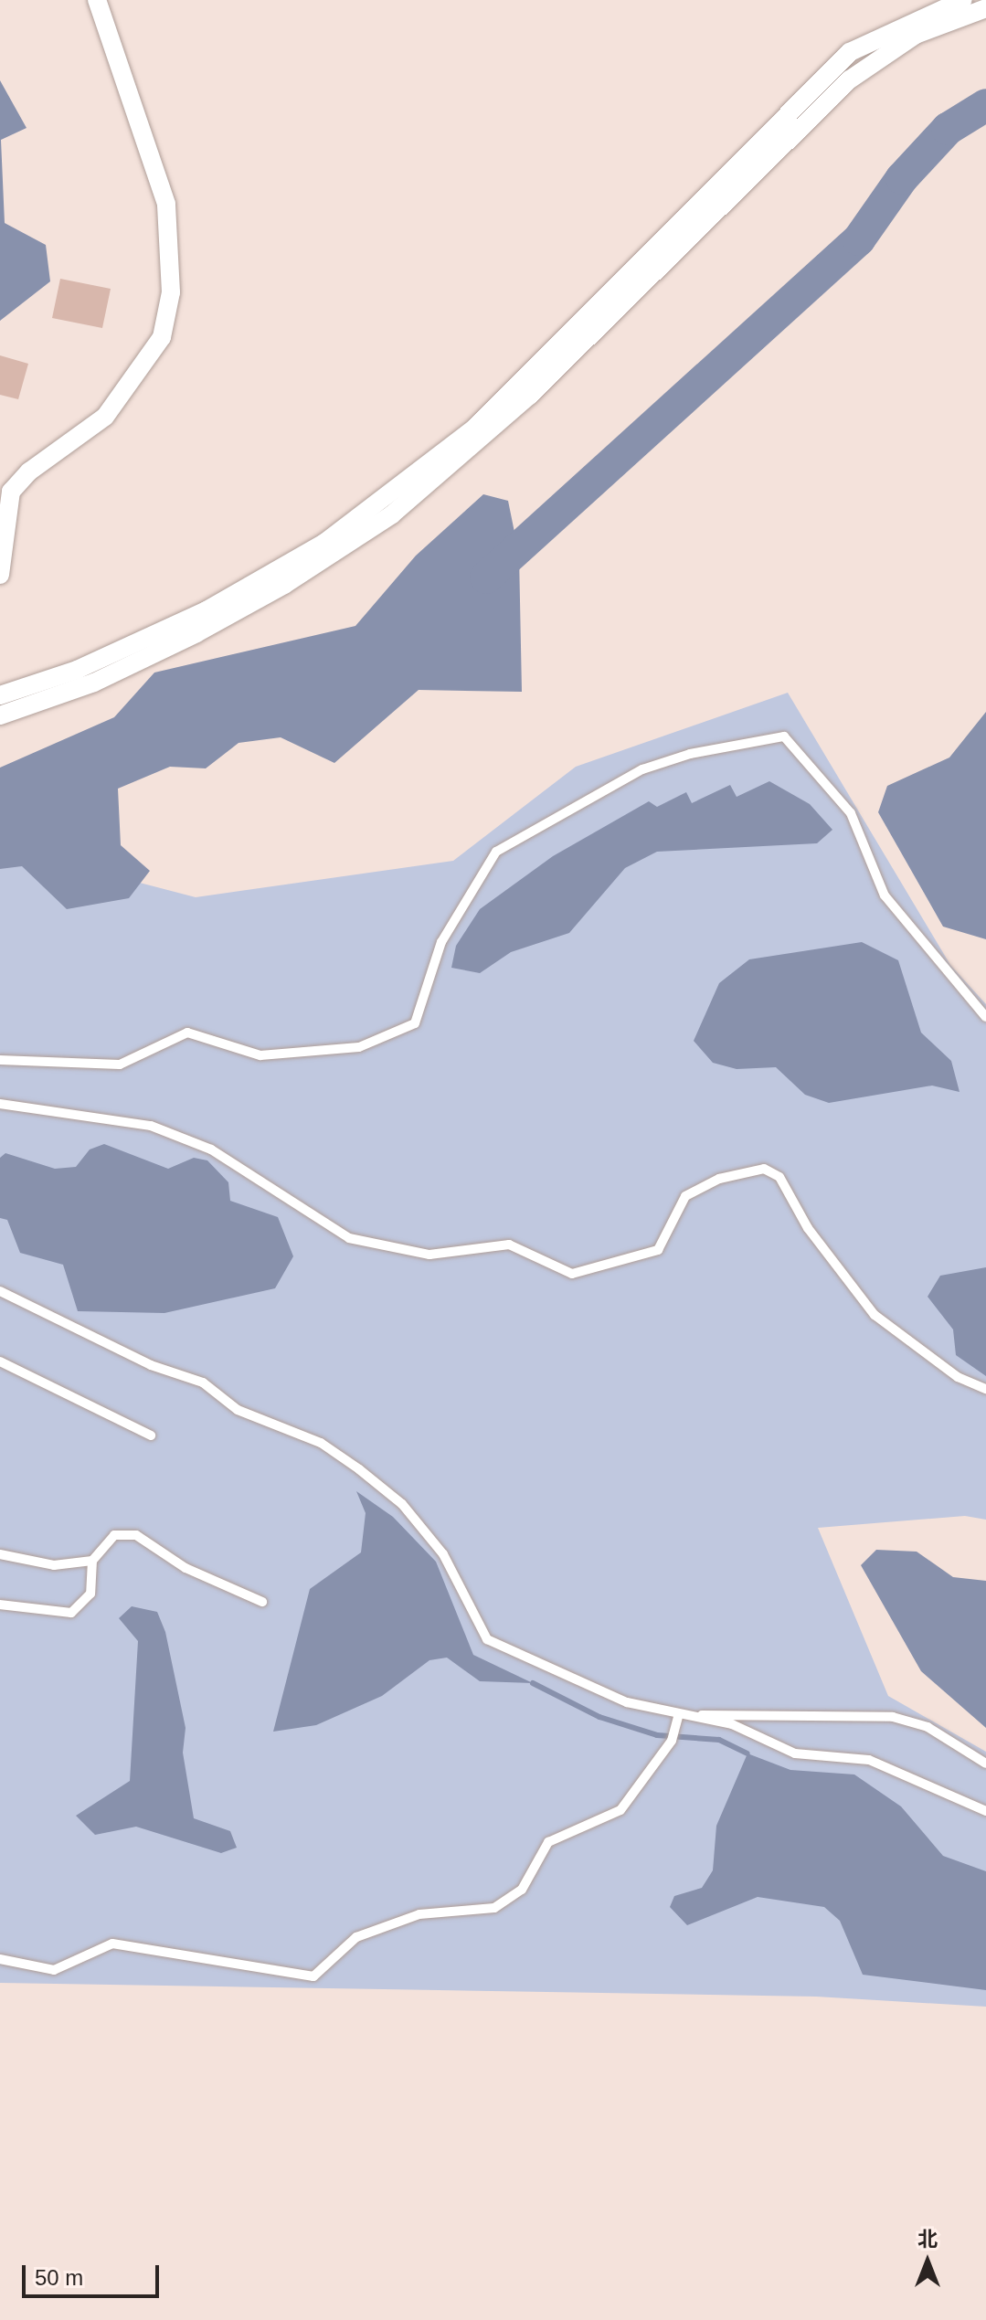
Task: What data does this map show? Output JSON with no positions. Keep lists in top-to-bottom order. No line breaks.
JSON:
{"scale_bar":"50 m","north":"top"}
